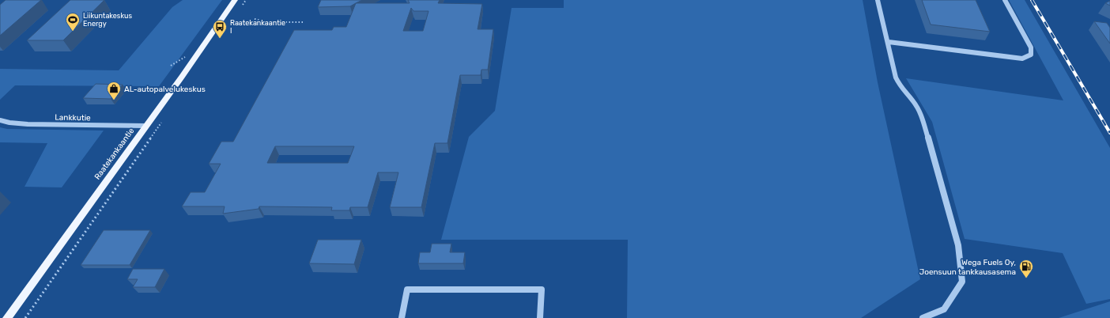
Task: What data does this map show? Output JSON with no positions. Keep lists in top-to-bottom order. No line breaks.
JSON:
{"streets":{"main road":["Raatekankaantie"],"street":["Lankkutie"]},"crossings":[["Lankkutie","Raatekankaantie"]],"places":{"sports":["Liikuntakeskus Energy"],"bus stop":["Raatekankaantie I"],"shop":["AL-autopalvelukeskus"],"fuel station":["Wega Fuels Oy, Joensuun tankkausasema"]}}
